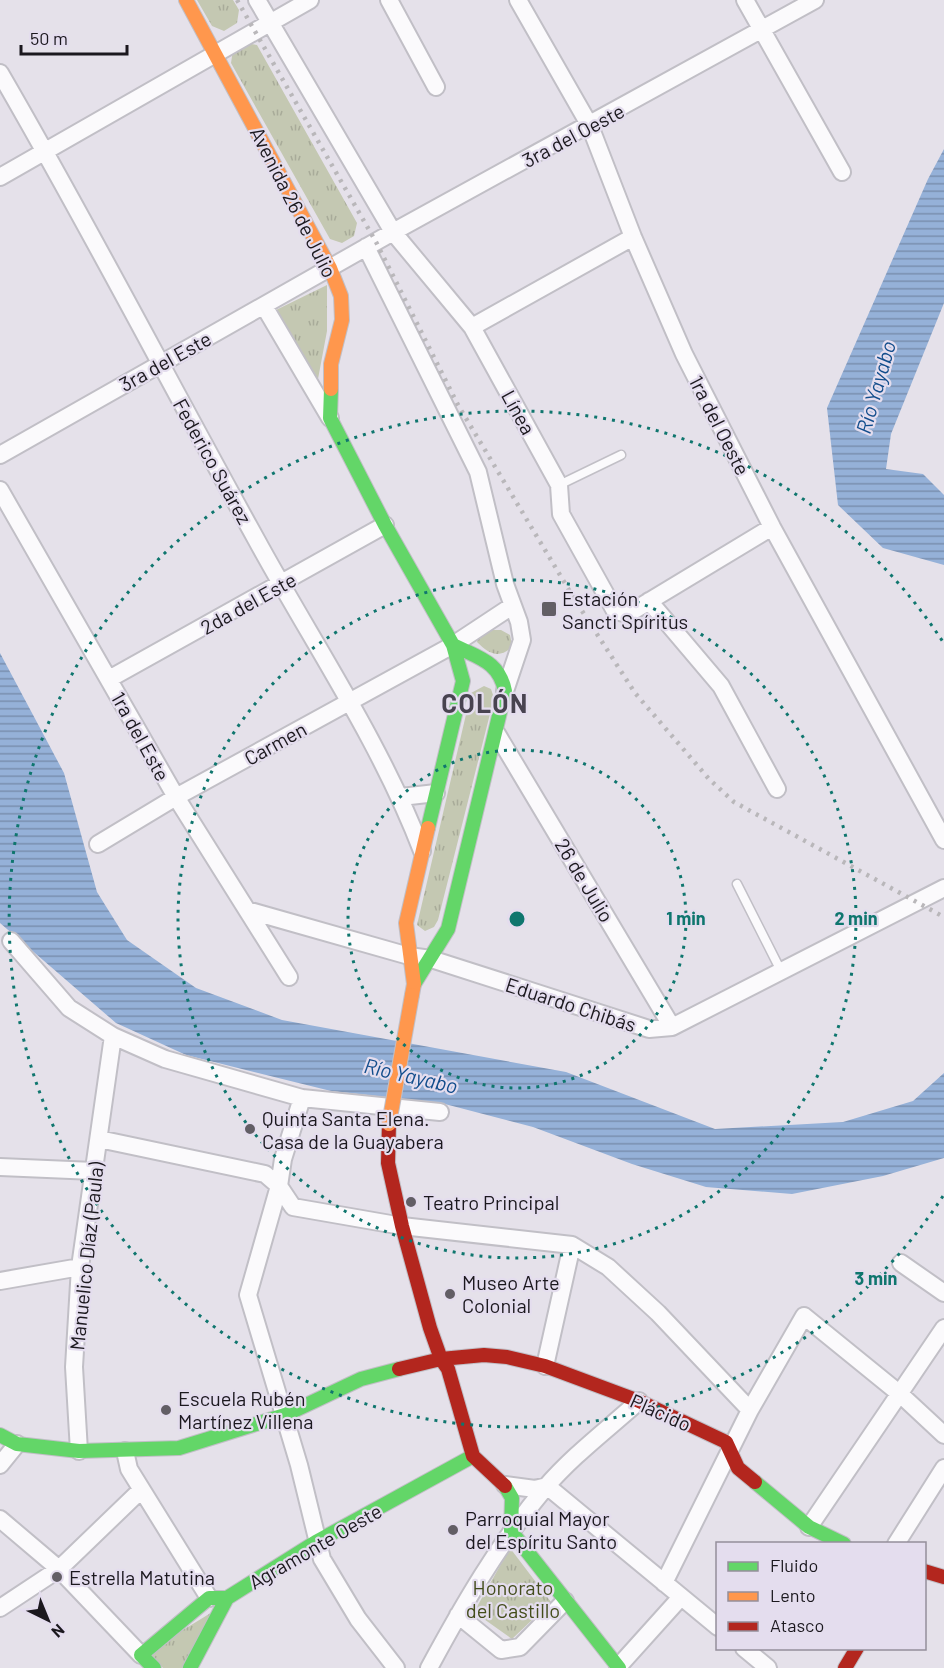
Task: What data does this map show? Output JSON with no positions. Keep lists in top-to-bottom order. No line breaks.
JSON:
{"streets":{"main road":["Avenida 26 de Julio","Plácido","Agramonte Oeste"],"street":["3ra del Oeste","3ra del Este","Línea","1ra del Oeste","Federico Suárez","2da del Este","1ra del Este","Carmen","26 de Julio","Eduardo Chibás","Manuelico Díaz (Paula)"]},"crossings":[["3ra del Oeste","Avenida 26 de Julio"],["3ra del Oeste","3ra del Este"],["3ra del Oeste","Línea"],["3ra del Oeste","1ra del Oeste"],["Avenida 26 de Julio","3ra del Este"],["Avenida 26 de Julio","2da del Este"],["Avenida 26 de Julio","Carmen"],["3ra del Este","Federico Suárez"],["Línea","1ra del Oeste"],["Federico Suárez","2da del Este"],["Federico Suárez","Carmen"],["2da del Este","1ra del Este"],["1ra del Este","Carmen"],["1ra del Este","Eduardo Chibás"],["26 de Julio","Eduardo Chibás"],["Manuelico Díaz (Paula)","Plácido"]],"districts":["COLÓN"],"water":["Río Yayabo"],"parks":["Honorato del Castillo"],"places":{"transit":["Estación Sancti Spíritus"],"other":["Quinta Santa Elena. Casa de la Guayabera","Teatro Principal","Museo Arte Colonial","Escuela Rubén Martínez Villena","Parroquial Mayor del Espíritu Santo","Estrella Matutina"]},"legend":["Fluido","Lento","Atasco"],"scale_bar":"50 m","north":"bottom right","rings":["1 min","2 min","3 min"]}
